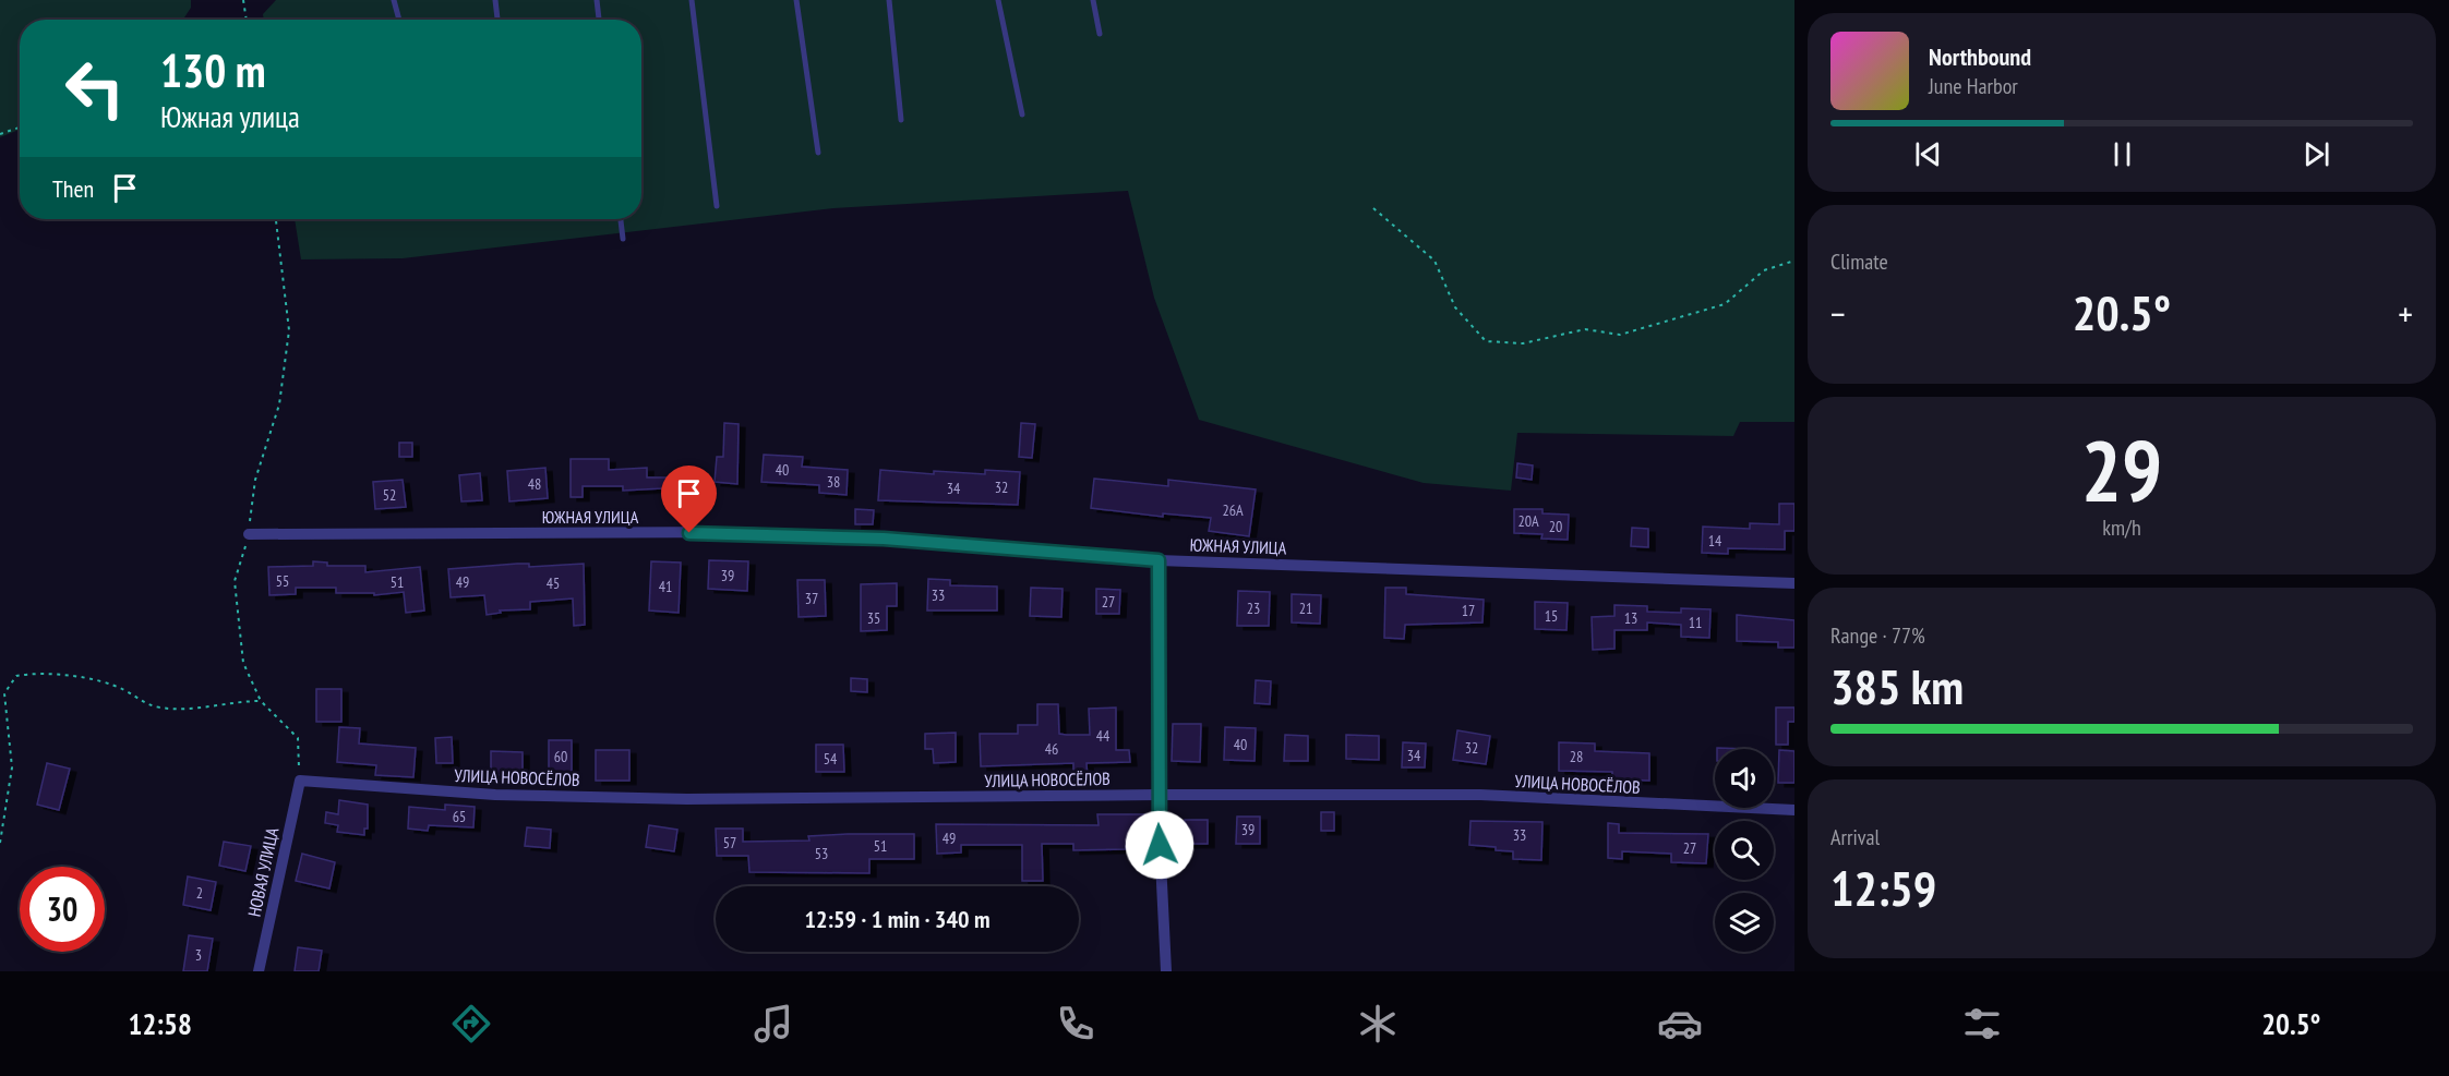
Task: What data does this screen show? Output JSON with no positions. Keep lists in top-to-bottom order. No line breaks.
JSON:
{"streets":{"street":["ЮЖНАЯ УЛИЦА","УЛИЦА НОВОСЁЛОВ","НОВАЯ УЛИЦА"]},"crossings":[["УЛИЦА НОВОСЁЛОВ","НОВАЯ УЛИЦА"]],"house_numbers":["40","38","48","32","34","52","26А","20А","20","14","39","55","51","49","45","41","33","37","27","23","21","17","15","35","13","11","44","40","32","46","34","60","28","54","65","39","33","49","57","51","27","53","2","3"],"page":{"turn":["130 m","Южная улица"],"song":["Northbound","June Harbor"],"then":"Then","tile":["Climate",["29","km/h"],["Range · 77%","385 km"],["Arrival","12:59"]],"heat":["−","20.5°","+"],"limit":"30","trip":"12:59 · 1 min · 340 m","tabs":["12:58","20.5°"]}}
